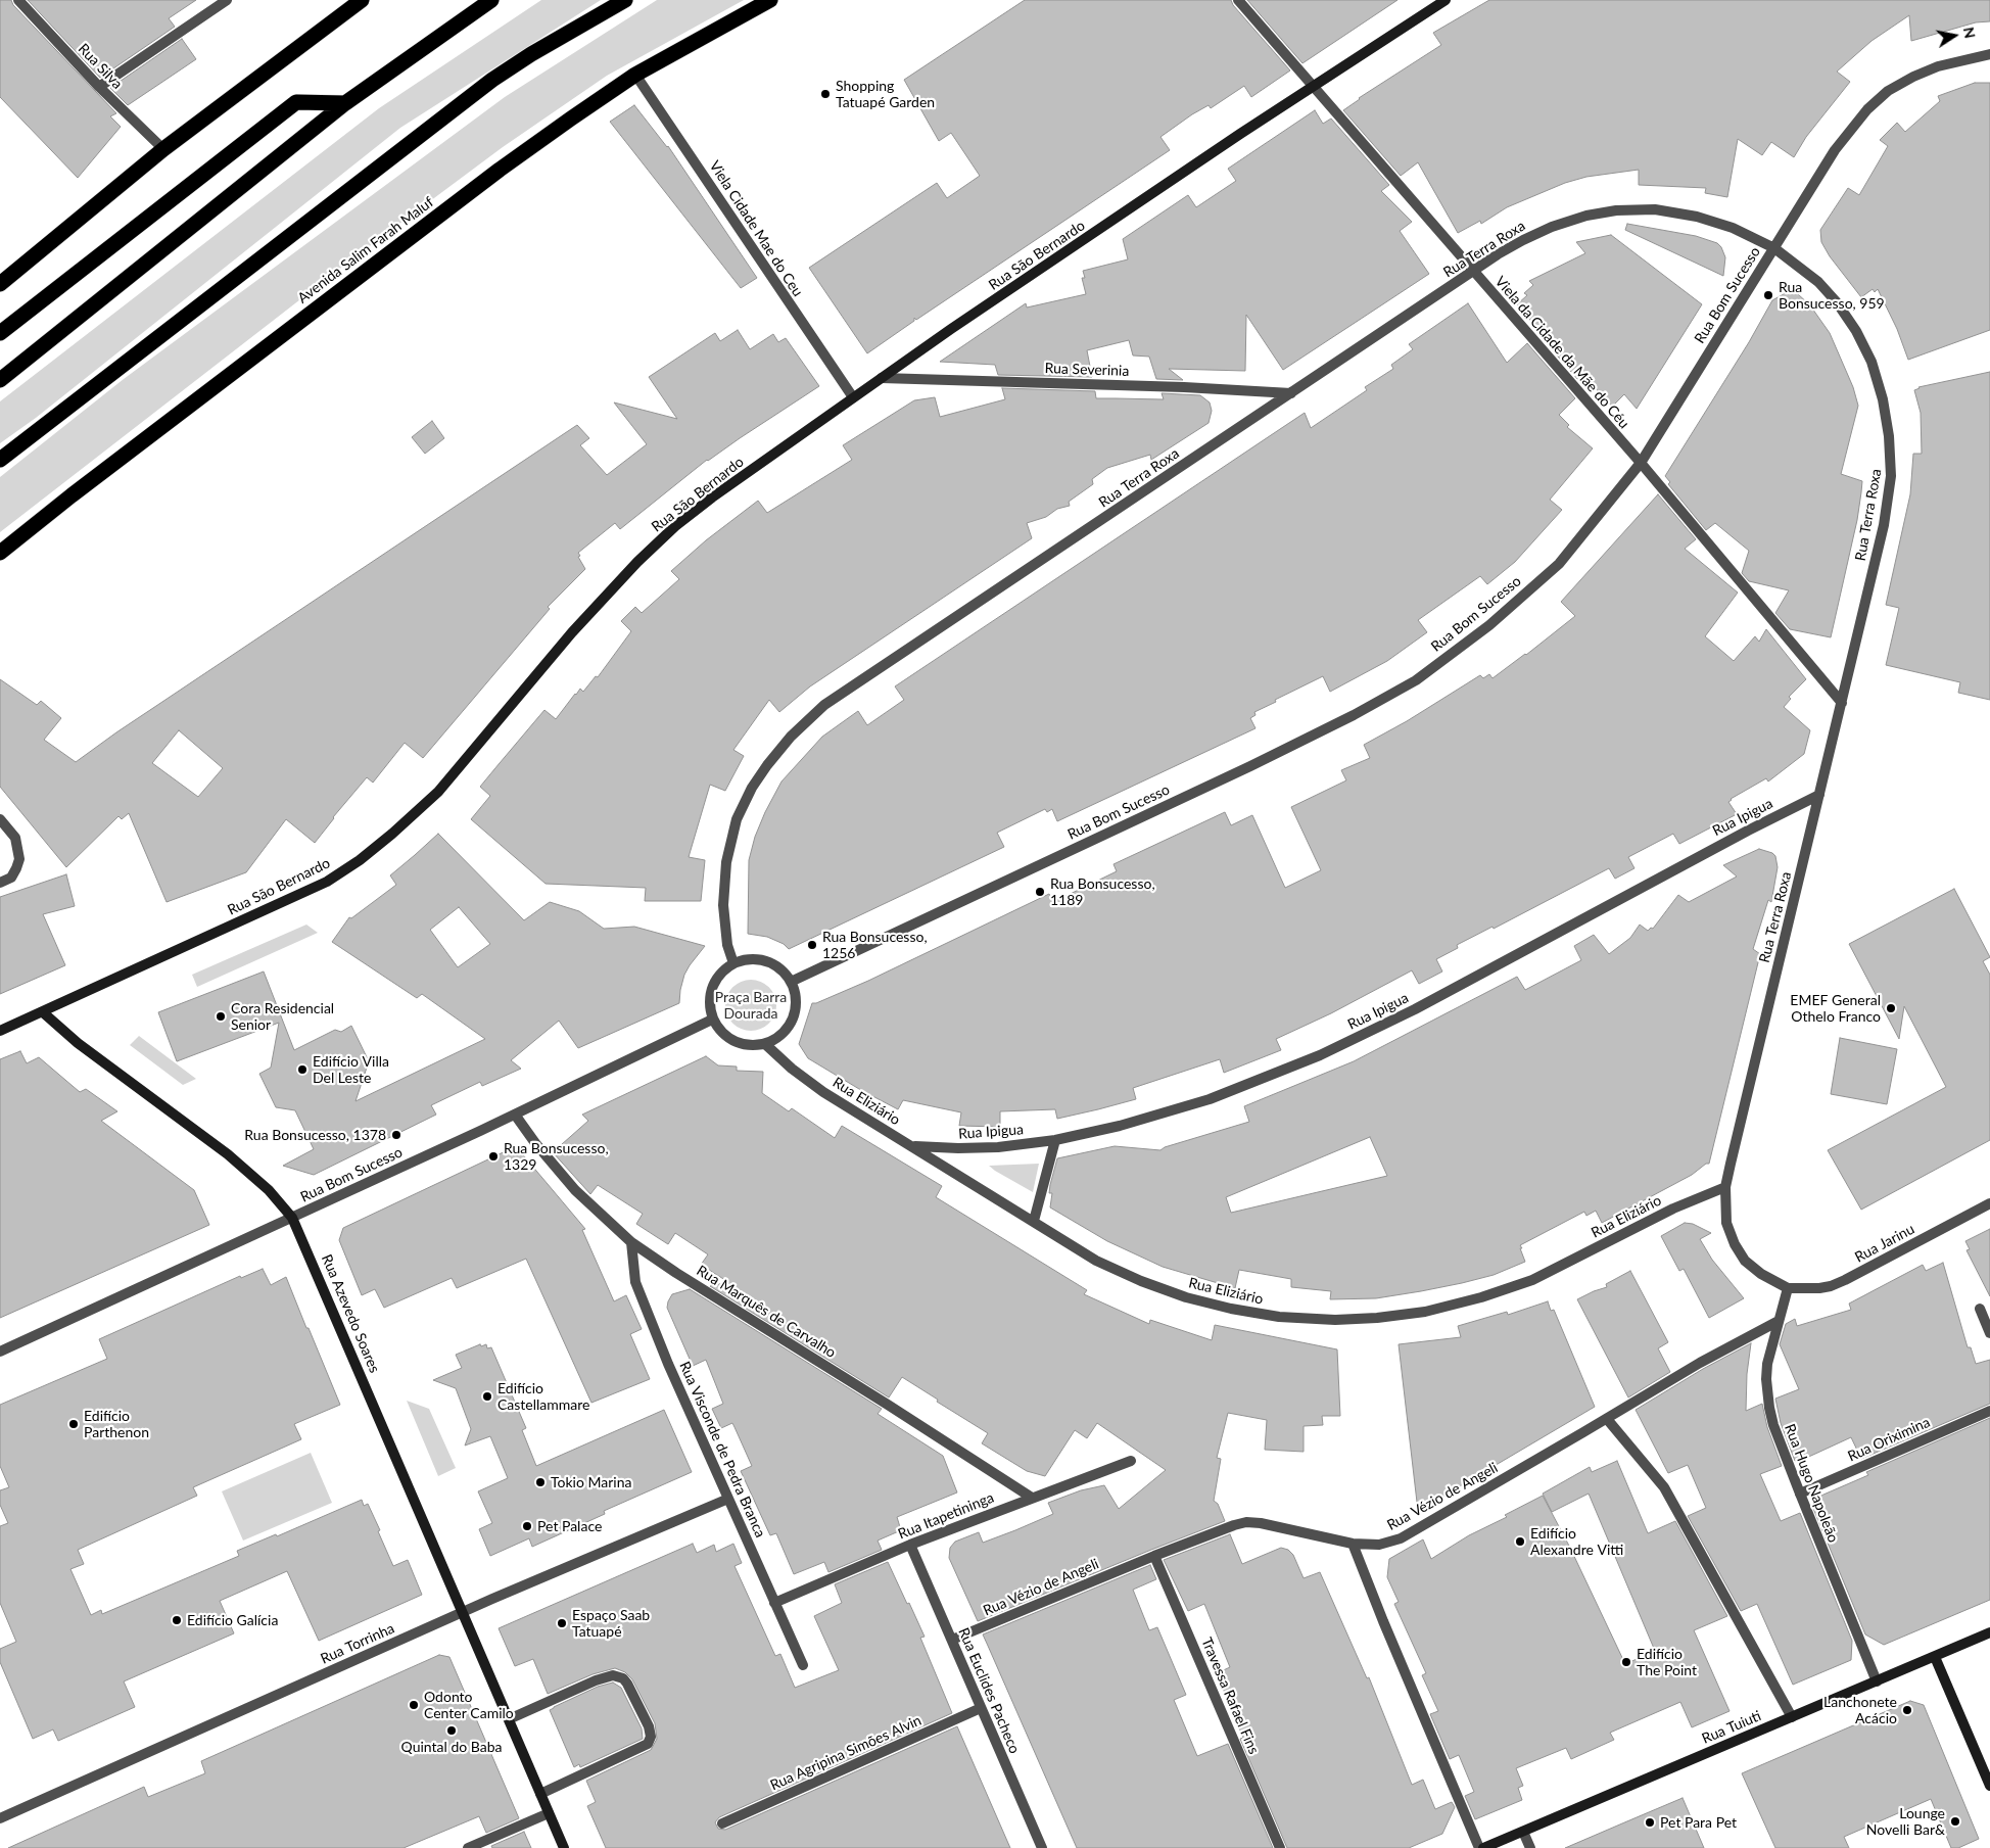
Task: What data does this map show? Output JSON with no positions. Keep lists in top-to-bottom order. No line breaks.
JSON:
{"streets":{"highway":["Avenida Salim Farah Maluf"],"street":["Rua Silva","Viela Cidade Mae do Ceu","Rua Terra Roxa","Rua São Bernardo","Rua Bom Sucesso","Viela da Cidade da Mãe do Céu","Rua Severinia","Rua Ipigua","Rua Eliziário","Rua Jarinu","Rua Marquês de Carvalho","Rua Azevedo Soares","Rua Oriximina","Rua Visconde de Pedra Branca","Rua Hugo Napoleão","Rua Vézio de Angeli","Rua Itapetininga","Rua Torrinha","Rua Euclides Pacheco","Travessa Rafael Fins","Rua Tuiuti","Rua Agripina Simões Alvin"]},"crossings":[["Viela Cidade Mae do Ceu","Avenida Salim Farah Maluf"],["Viela Cidade Mae do Ceu","Rua São Bernardo"],["Rua Terra Roxa","Rua Bom Sucesso"],["Rua Terra Roxa","Viela da Cidade da Mãe do Céu"],["Rua Terra Roxa","Rua Severinia"],["Rua Terra Roxa","Rua Ipigua"],["Rua Terra Roxa","Rua Eliziário"],["Rua Terra Roxa","Rua Jarinu"],["Rua Terra Roxa","Rua Hugo Napoleão"],["Rua São Bernardo","Viela da Cidade da Mãe do Céu"],["Rua São Bernardo","Rua Severinia"],["Rua São Bernardo","Rua Azevedo Soares"],["Rua Bom Sucesso","Viela da Cidade da Mãe do Céu"],["Rua Bom Sucesso","Rua Eliziário"],["Rua Bom Sucesso","Rua Marquês de Carvalho"],["Rua Bom Sucesso","Rua Azevedo Soares"],["Rua Ipigua","Rua Eliziário"],["Rua Jarinu","Rua Hugo Napoleão"],["Rua Marquês de Carvalho","Rua Visconde de Pedra Branca"],["Rua Marquês de Carvalho","Rua Itapetininga"],["Rua Azevedo Soares","Rua Torrinha"],["Rua Oriximina","Rua Hugo Napoleão"],["Rua Visconde de Pedra Branca","Rua Itapetininga"],["Rua Visconde de Pedra Branca","Rua Torrinha"],["Rua Hugo Napoleão","Rua Vézio de Angeli"],["Rua Hugo Napoleão","Rua Tuiuti"],["Rua Vézio de Angeli","Rua Euclides Pacheco"],["Rua Vézio de Angeli","Travessa Rafael Fins"],["Rua Itapetininga","Rua Euclides Pacheco"],["Rua Euclides Pacheco","Rua Agripina Simões Alvin"]],"parks":["Praça Barra Dourada"],"places":["Shopping Tatuapé Garden","Rua Bonsucesso, 959","Rua Bonsucesso, 1189","Rua Bonsucesso, 1256","EMEF General Othelo Franco","Cora Residencial Senior","Edifício Villa Del Leste","Rua Bonsucesso, 1378","Rua Bonsucesso, 1329","Edifício Castellammare","Edifício Parthenon","Tokio Marina","Pet Palace","Edifício Alexandre Vitti","Edifício Galícia","Espaço Saab Tatuapé","Edifício The Point","Odonto Center Camilo","Lanchonete Acácio","Quintal do Baba","Lounge Novelli Bar&","Pet Para Pet"],"north":"right"}
